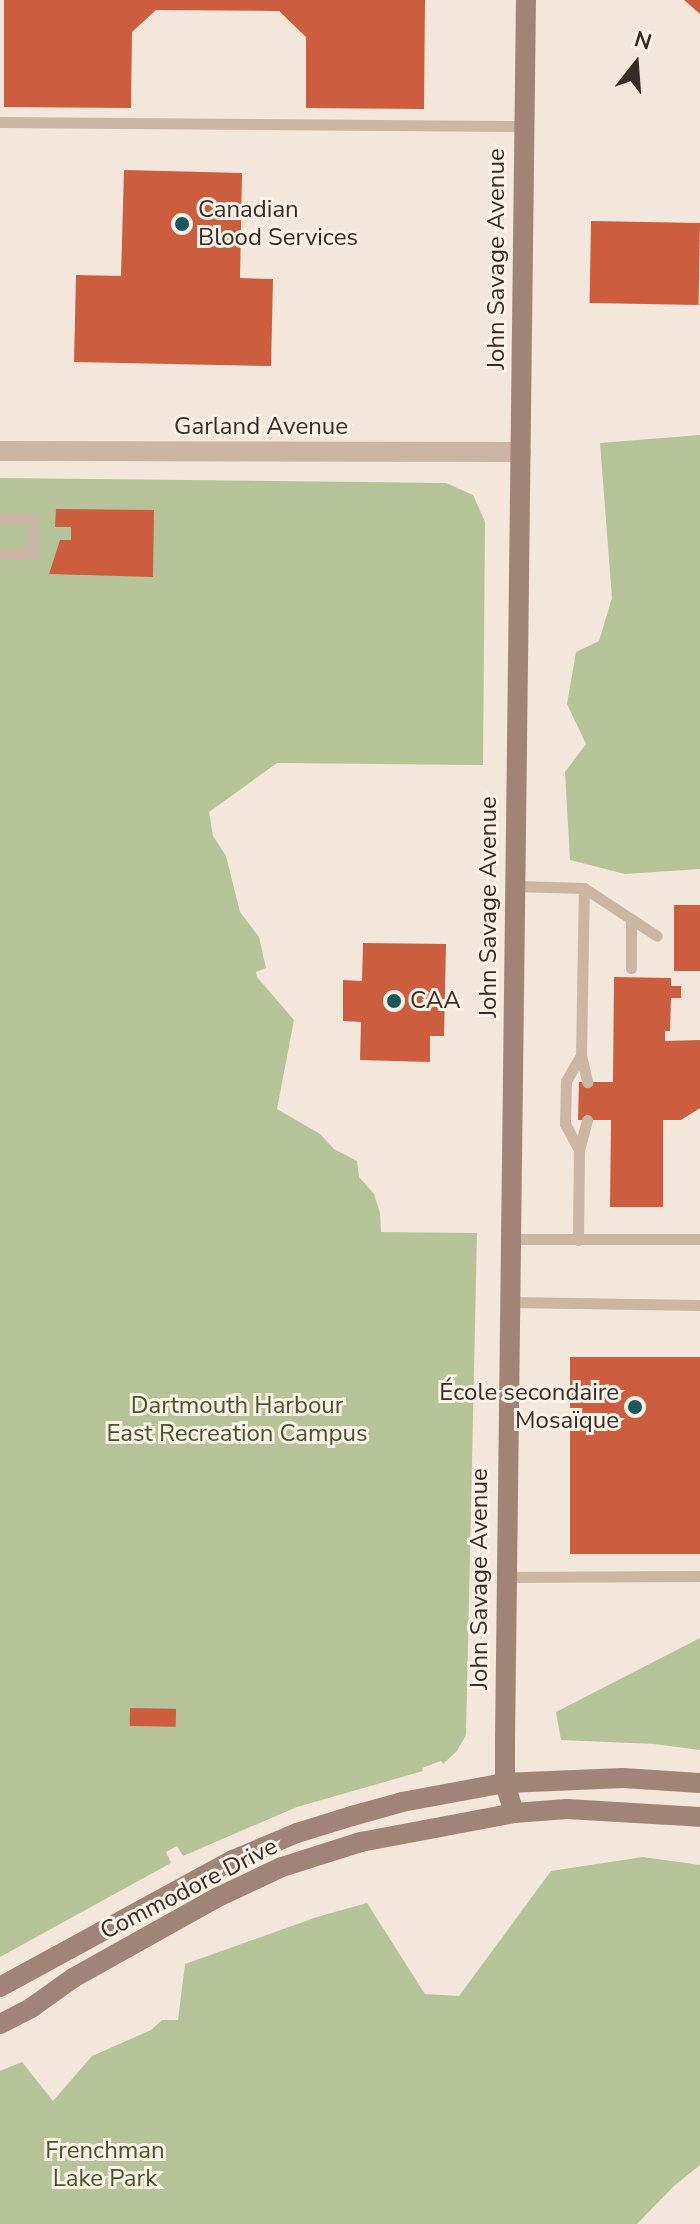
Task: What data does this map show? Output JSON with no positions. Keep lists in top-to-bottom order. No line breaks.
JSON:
{"streets":{"main road":["John Savage Avenue","Commodore Drive"],"street":["Garland Avenue"]},"crossings":[["John Savage Avenue","Garland Avenue"],["John Savage Avenue","Commodore Drive"]],"parks":["Dartmouth Harbour East Recreation Campus","Frenchman Lake Park"],"places":["Canadian Blood Services","CAA","École secondaire Mosaïque"],"north":"top"}
